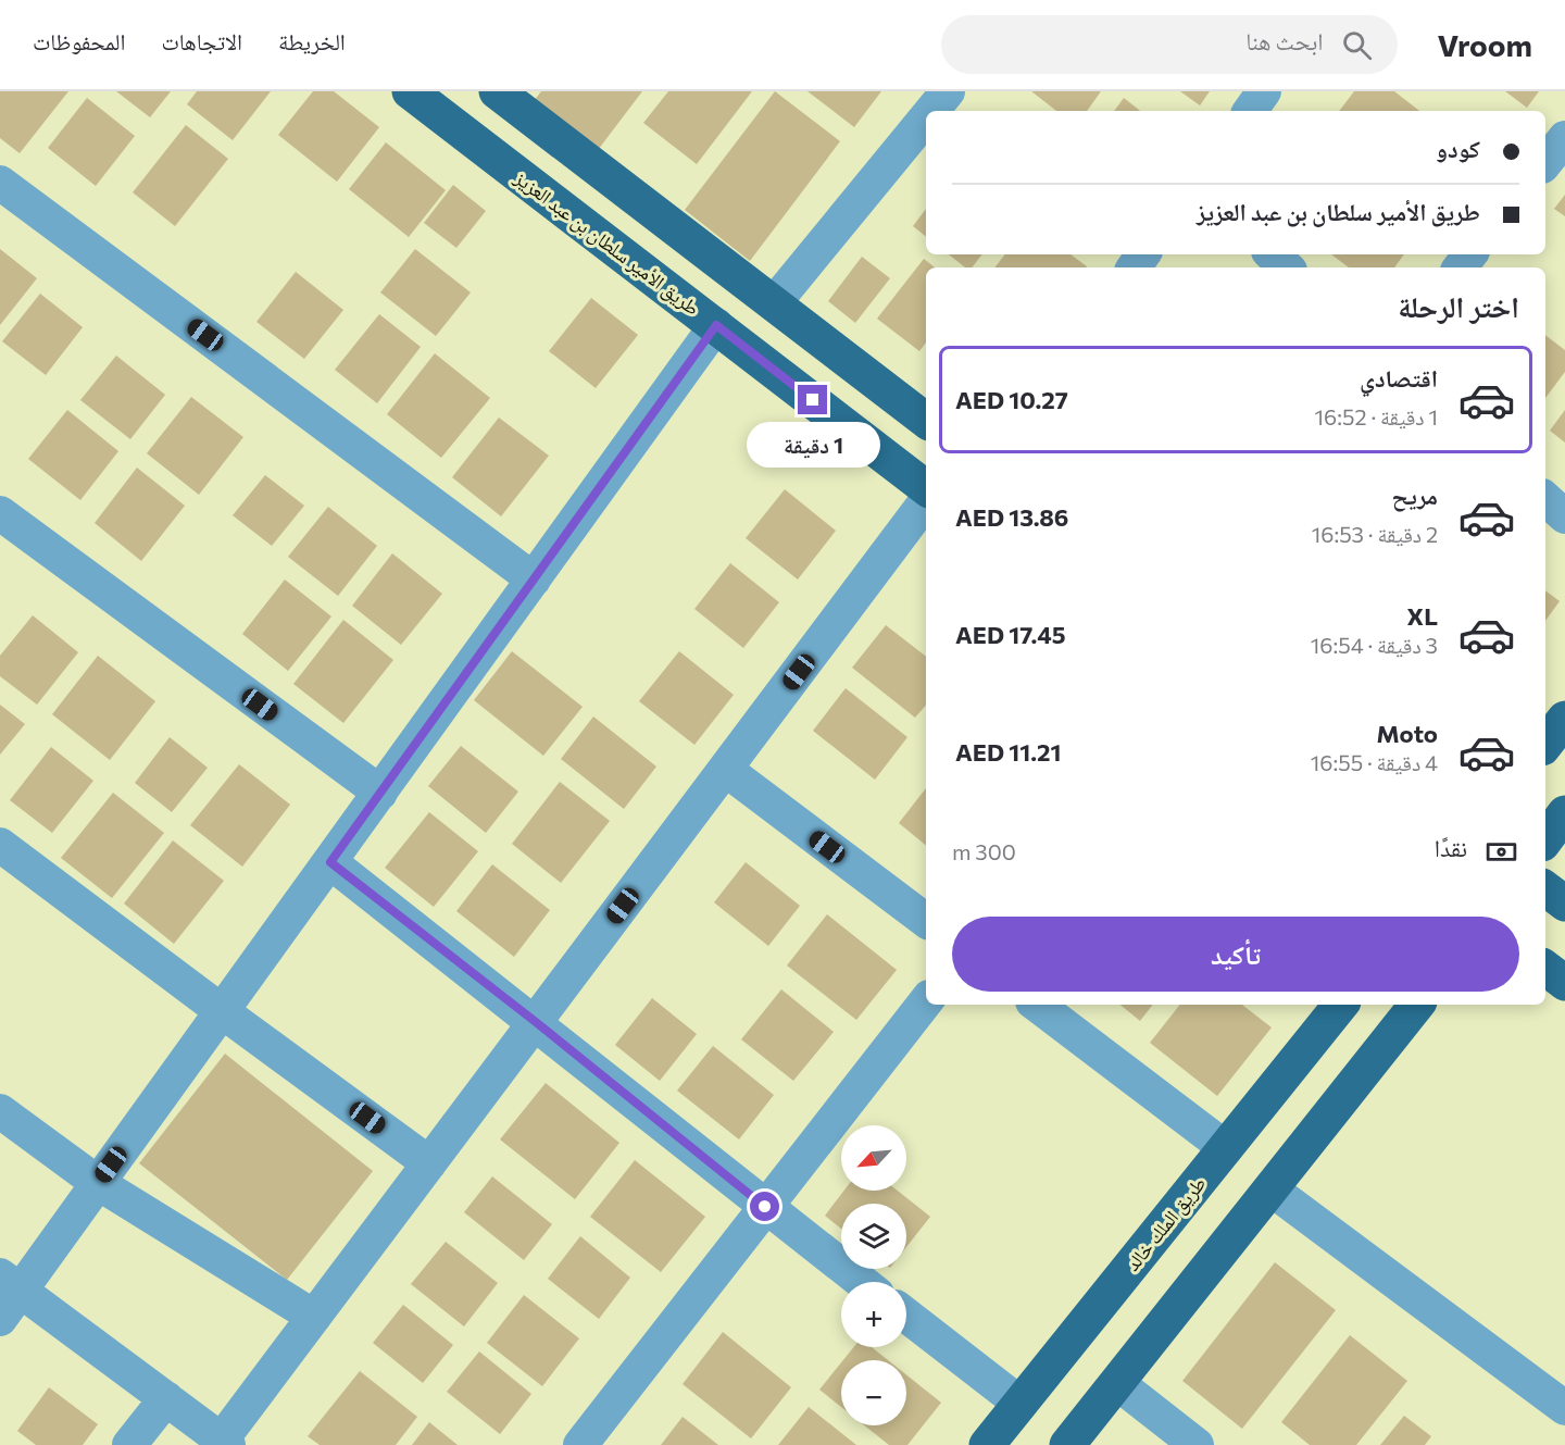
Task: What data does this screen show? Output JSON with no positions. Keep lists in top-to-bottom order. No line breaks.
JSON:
{"streets":{"main road":["طريق الأمير سلطان بن عبد العزيز","طريق الملك خالد"]},"north":"bottom left","page":{"header":"Vroom","search":"ابحث هنا","nav":["الخريطة","الاتجاهات","المحفوظات"],"banner":["كودو","طريق الأمير سلطان بن عبد العزيز"],"heading":"اختر الرحلة","list":[{"name":"اقتصادي","note":"1 دقيقة · 16:52","value":"AED 10.27"},{"name":"مريح","note":"2 دقيقة · 16:53","value":"AED 13.86"},{"name":"XL","note":"3 دقيقة · 16:54","value":"AED 17.45"},{"name":"Moto","note":"4 دقيقة · 16:55","value":"AED 11.21"}],"bubble":"1 دقيقة","pay":["نقدًا","300 m"],"buttons":"تأكيد","map_buttons":["+","−"]}}
